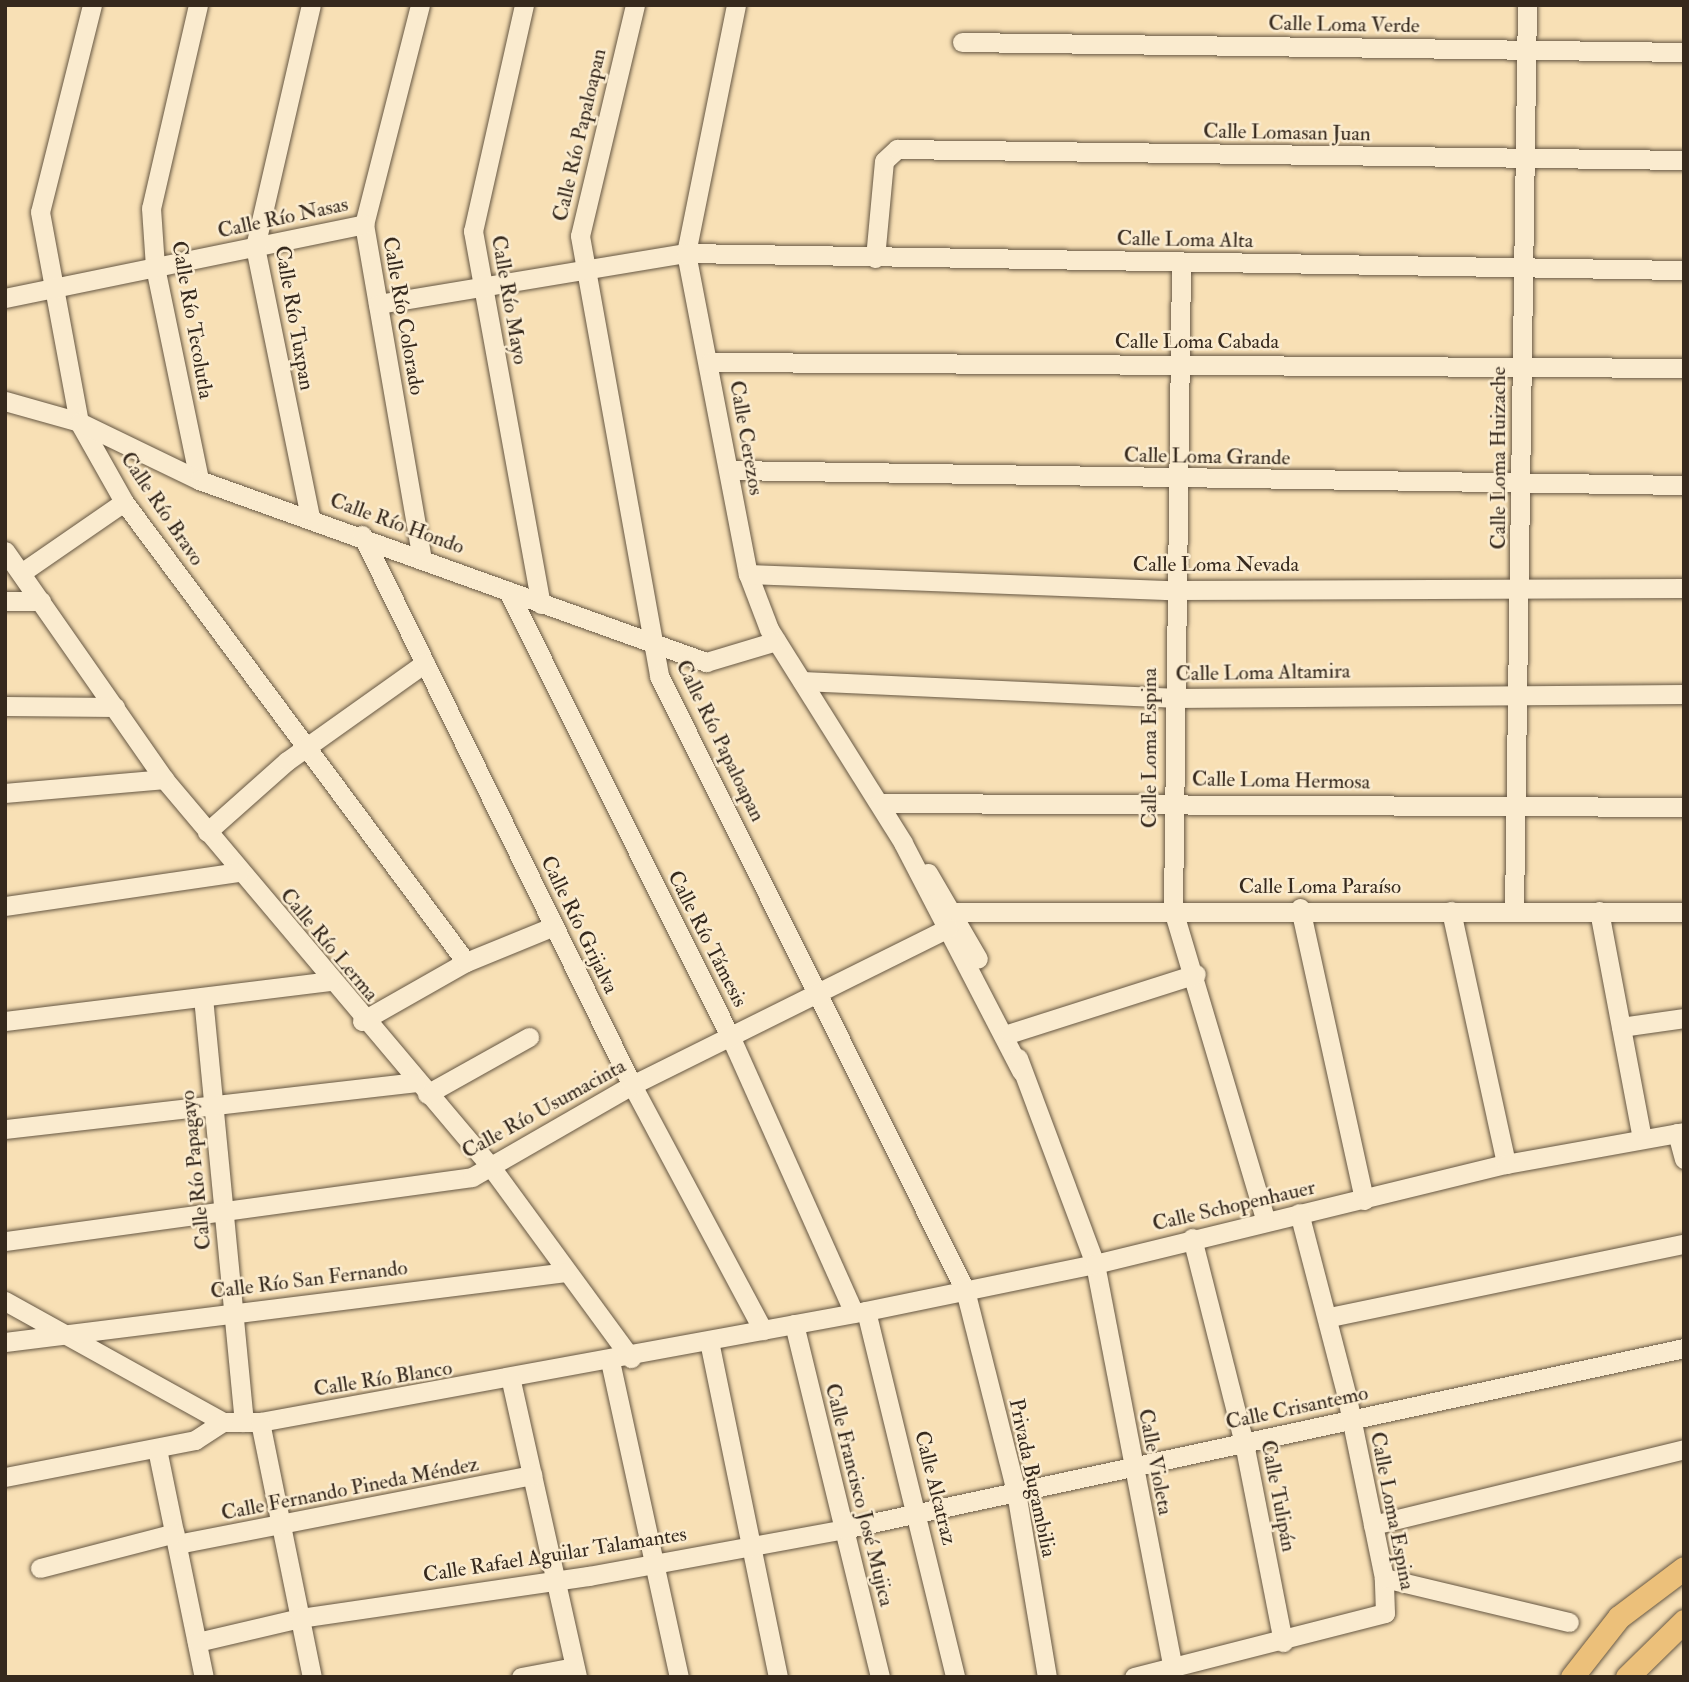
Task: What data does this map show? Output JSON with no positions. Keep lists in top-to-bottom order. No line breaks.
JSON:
{"streets":{"street":["Calle Loma Verde","Calle Lomasan Juan","Calle Río Papaloapan","Calle Río Nasas","Calle Loma Alta","Calle Río Mayo","Calle Río Colorado","Calle Río Tuxpan","Calle Río Tecolutla","Calle Loma Cabada","Calle Cerezos","Calle Loma Grande","Calle Loma Huizache","Calle Río Bravo","Calle Río Hondo","Calle Loma Nevada","Calle Loma Altamira","Calle Loma Espina","Calle Loma Hermosa","Calle Loma Paraíso","Calle Río Grijalva","Calle Río Támesis","Calle Río Lerma","Calle Río Usumacinta","Calle Río Papagayo","Calle Schopenhauer","Calle Río San Fernando","Calle Río Blanco","Calle Crisantemo","Calle Violeta","Privada Bugambilia","Calle Alcatraz","Calle Fernando Pineda Méndez","Calle Francisco José Mujica","Calle Tulipán","Calle Rafael Aguilar Talamantes"]},"crossings":[["Calle Loma Verde","Calle Loma Huizache"],["Calle Lomasan Juan","Calle Loma Alta"],["Calle Lomasan Juan","Calle Loma Huizache"],["Calle Río Papaloapan","Calle Loma Alta"],["Calle Río Papaloapan","Calle Río Hondo"],["Calle Río Papaloapan","Calle Río Usumacinta"],["Calle Río Papaloapan","Calle Schopenhauer"],["Calle Río Papaloapan","Privada Bugambilia"],["Calle Río Nasas","Calle Río Colorado"],["Calle Río Nasas","Calle Río Tuxpan"],["Calle Río Nasas","Calle Río Tecolutla"],["Calle Río Nasas","Calle Río Bravo"],["Calle Loma Alta","Calle Río Mayo"],["Calle Loma Alta","Calle Río Colorado"],["Calle Loma Alta","Calle Cerezos"],["Calle Loma Alta","Calle Loma Huizache"],["Calle Loma Alta","Calle Loma Espina"],["Calle Río Mayo","Calle Río Hondo"],["Calle Río Colorado","Calle Río Hondo"],["Calle Río Tuxpan","Calle Río Hondo"],["Calle Río Tecolutla","Calle Río Hondo"],["Calle Loma Cabada","Calle Cerezos"],["Calle Loma Cabada","Calle Loma Huizache"],["Calle Loma Cabada","Calle Loma Espina"],["Calle Cerezos","Calle Loma Grande"],["Calle Cerezos","Calle Río Hondo"],["Calle Cerezos","Calle Loma Nevada"],["Calle Cerezos","Calle Loma Altamira"],["Calle Cerezos","Calle Loma Hermosa"],["Calle Cerezos","Calle Loma Paraíso"],["Calle Cerezos","Calle Río Usumacinta"],["Calle Cerezos","Calle Schopenhauer"],["Calle Cerezos","Calle Violeta"],["Calle Loma Grande","Calle Loma Huizache"],["Calle Loma Grande","Calle Loma Espina"],["Calle Loma Huizache","Calle Loma Nevada"],["Calle Loma Huizache","Calle Loma Altamira"],["Calle Loma Huizache","Calle Loma Hermosa"],["Calle Loma Huizache","Calle Loma Paraíso"],["Calle Río Bravo","Calle Río Hondo"],["Calle Río Hondo","Calle Río Grijalva"],["Calle Río Hondo","Calle Río Támesis"],["Calle Loma Nevada","Calle Loma Espina"],["Calle Loma Altamira","Calle Loma Espina"],["Calle Loma Espina","Calle Loma Hermosa"],["Calle Loma Espina","Calle Loma Paraíso"],["Calle Loma Espina","Calle Schopenhauer"],["Calle Loma Espina","Calle Crisantemo"],["Calle Loma Espina","Calle Tulipán"],["Calle Loma Paraíso","Calle Río Usumacinta"],["Calle Río Grijalva","Calle Río Usumacinta"],["Calle Río Grijalva","Calle Río Blanco"],["Calle Río Támesis","Calle Río Usumacinta"],["Calle Río Támesis","Calle Schopenhauer"],["Calle Río Támesis","Calle Alcatraz"],["Calle Río Lerma","Calle Río Usumacinta"],["Calle Río Lerma","Calle Río San Fernando"],["Calle Río Lerma","Calle Río Blanco"],["Calle Río Usumacinta","Calle Río Papagayo"],["Calle Río Papagayo","Calle Río San Fernando"],["Calle Río Papagayo","Calle Río Blanco"],["Calle Río Papagayo","Calle Fernando Pineda Méndez"],["Calle Río Papagayo","Calle Rafael Aguilar Talamantes"],["Calle Schopenhauer","Calle Río Blanco"],["Calle Schopenhauer","Calle Violeta"],["Calle Schopenhauer","Privada Bugambilia"],["Calle Schopenhauer","Calle Alcatraz"],["Calle Schopenhauer","Calle Francisco José Mujica"],["Calle Schopenhauer","Calle Tulipán"],["Calle Río San Fernando","Calle Río Blanco"],["Calle Río Blanco","Calle Francisco José Mujica"],["Calle Crisantemo","Calle Violeta"],["Calle Crisantemo","Privada Bugambilia"],["Calle Crisantemo","Calle Alcatraz"],["Calle Crisantemo","Calle Tulipán"],["Calle Crisantemo","Calle Rafael Aguilar Talamantes"],["Calle Alcatraz","Calle Rafael Aguilar Talamantes"],["Calle Francisco José Mujica","Calle Rafael Aguilar Talamantes"]]}
